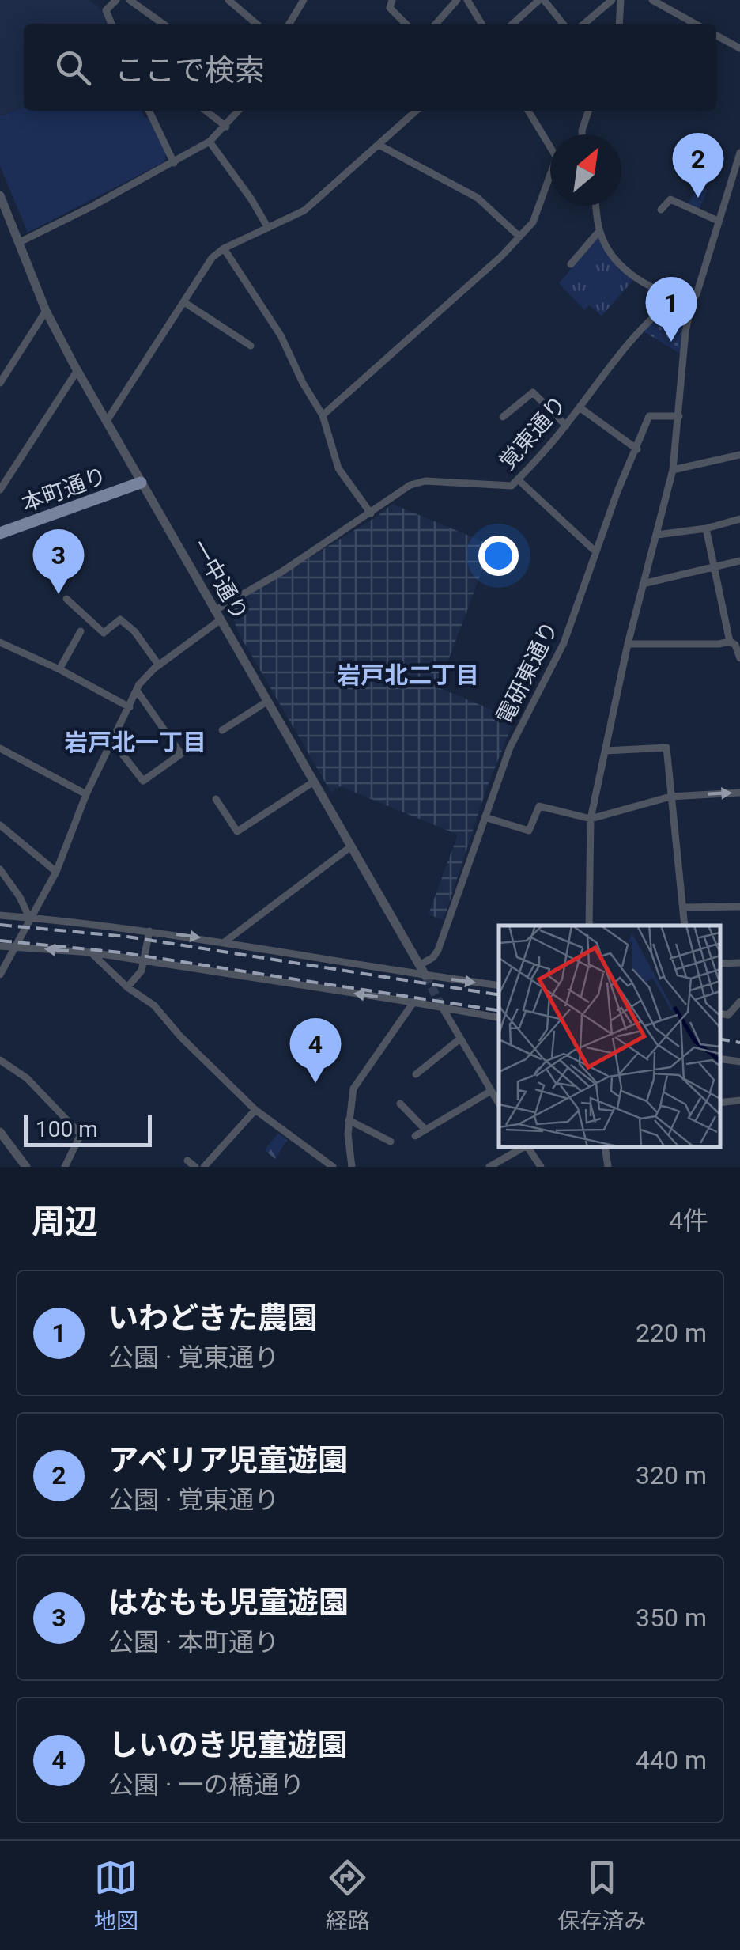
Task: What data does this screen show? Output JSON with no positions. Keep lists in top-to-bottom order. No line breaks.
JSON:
{"streets":{"main road":["本町通り"],"street":["覚東通り","一中通り","電研東通り"]},"crossings":[["覚東通り","一中通り"],["本町通り","一中通り"],["一中通り","電研東通り"]],"districts":["岩戸北二丁目","岩戸北一丁目"],"scale_bar":"100 m","north":"top right","page":{"search":"ここで検索","pins":["2","1","3","4"],"scale":"100 m","heading":["周辺","4件"],"list":[{"mark":"1","name":"いわどきた農園","note":"公園 · 覚東通り","value":"220 m"},{"mark":"2","name":"アベリア児童遊園","note":"公園 · 覚東通り","value":"320 m"},{"mark":"3","name":"はなもも児童遊園","note":"公園 · 本町通り","value":"350 m"},{"mark":"4","name":"しいのき児童遊園","note":"公園 · 一の橋通り","value":"440 m"}],"nav":["地図","経路","保存済み"]}}
